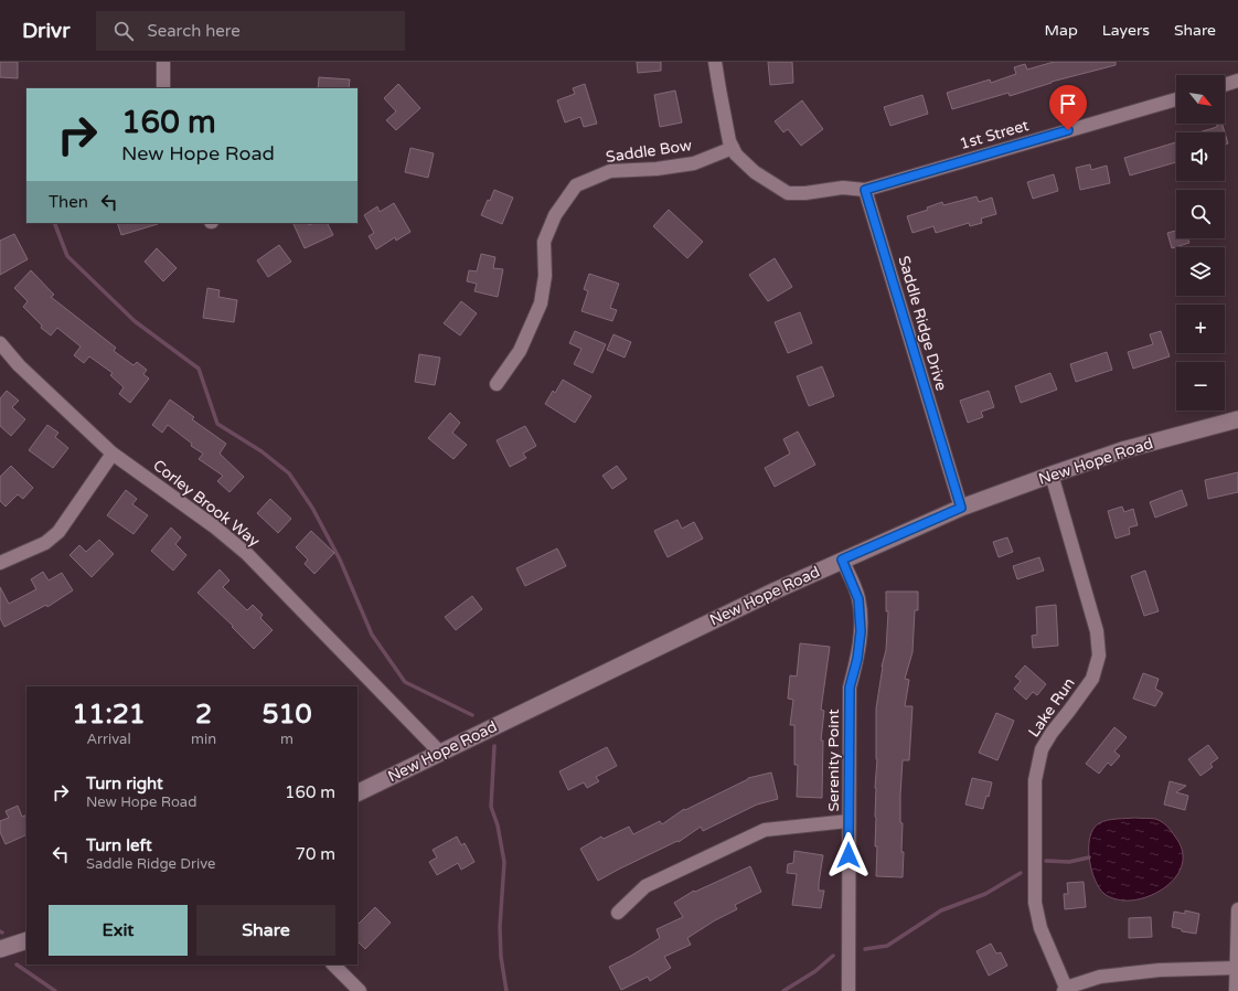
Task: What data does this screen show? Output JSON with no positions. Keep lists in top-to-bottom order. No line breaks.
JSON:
{"streets":{"street":["1st Street","Saddle Bow","Saddle Ridge Drive","New Hope Road","Corley Brook Way","Lake Run","Serenity Point"]},"crossings":[["1st Street","Saddle Ridge Drive"],["Saddle Ridge Drive","New Hope Road"],["New Hope Road","Corley Brook Way"],["New Hope Road","Lake Run"],["New Hope Road","Serenity Point"]],"north":"bottom right","page":{"header":"Drivr","search":"Search here","nav":["Map","Layers","Share"],"map_buttons":["+","−"],"turn":["160 m","New Hope Road"],"then":"Then","eta":["11:21","Arrival","2","min","510","m"],"list":[{"name":"Turn right","note":"New Hope Road","value":"160 m"},{"name":"Turn left","note":"Saddle Ridge Drive","value":"70 m"}],"buttons":["Exit","Share"]}}
